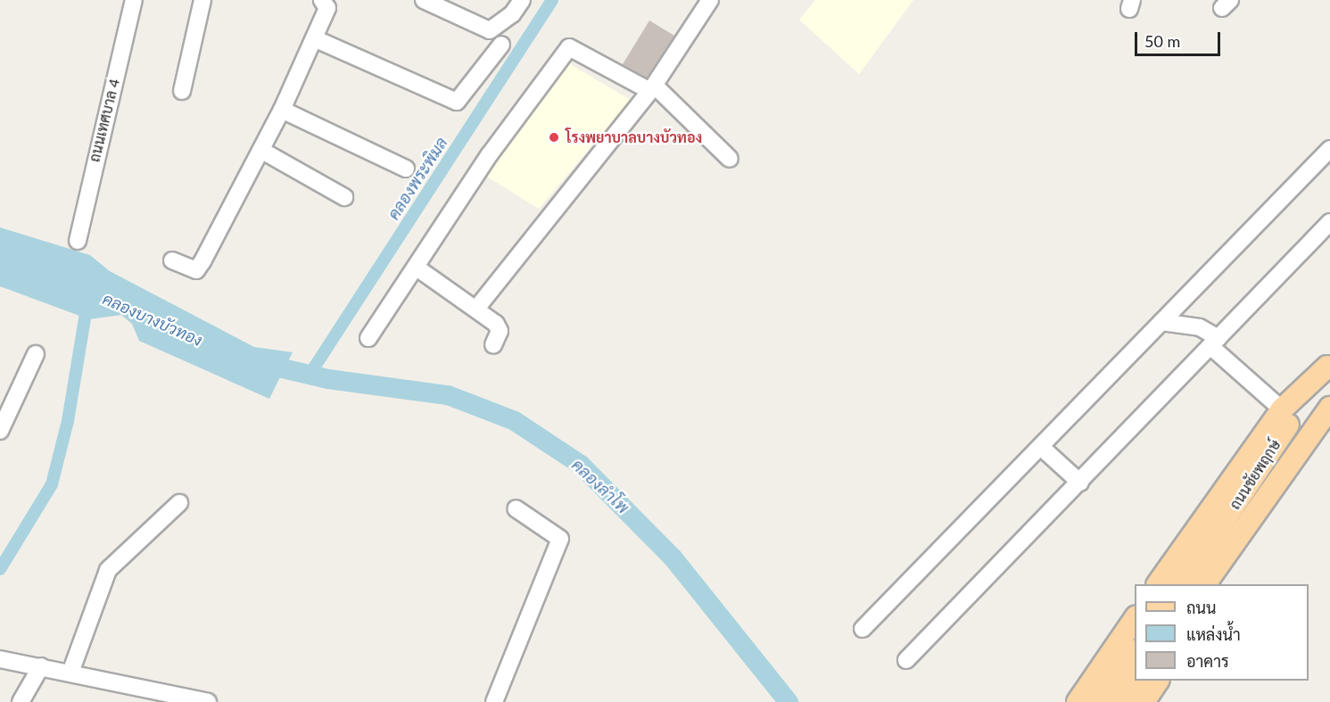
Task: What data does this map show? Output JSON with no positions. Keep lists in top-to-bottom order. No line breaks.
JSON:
{"streets":{"main road":["ถนนชัยพฤกษ์"],"street":["ถนนเทศบาล 4"]},"water":["คลองพระพิมล","คลองบางบัวทอง","คลองลำโพ"],"places":["โรงพยาบาลบางบัวทอง"],"legend":["ถนน","แหล่งน้ำ","อาคาร"],"scale_bar":"50 m"}
